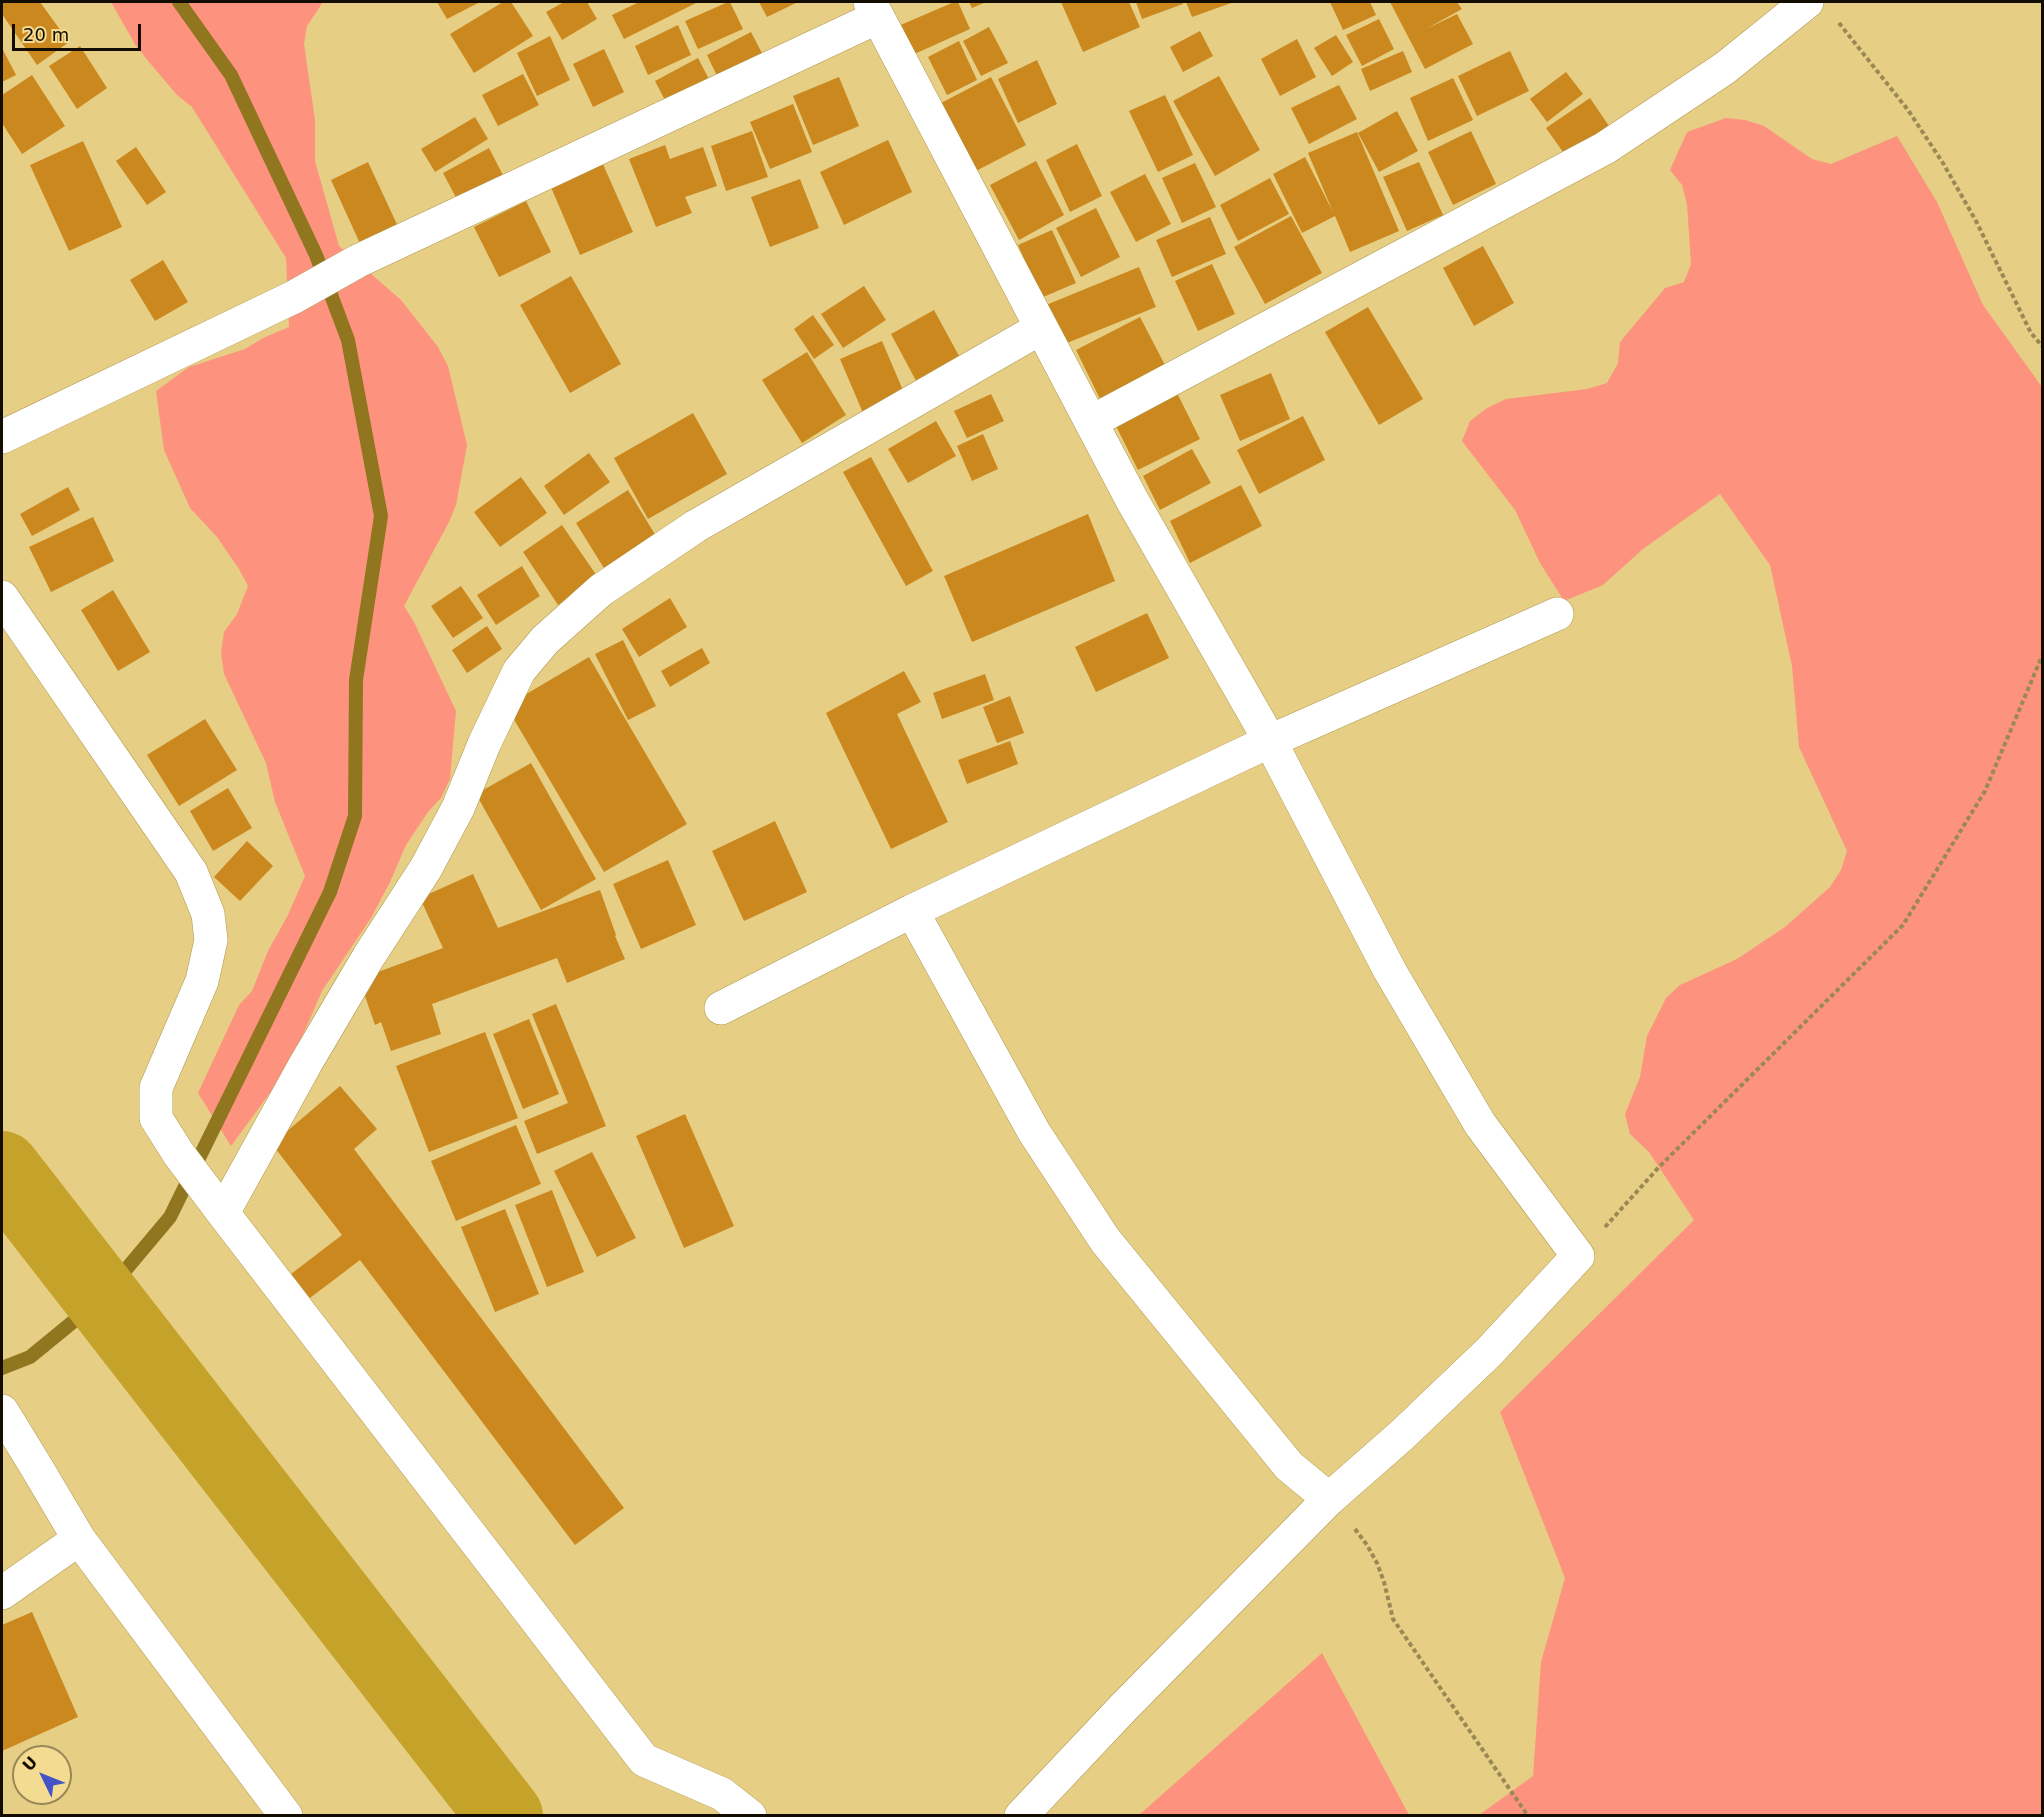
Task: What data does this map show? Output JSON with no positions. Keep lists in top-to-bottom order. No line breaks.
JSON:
{"scale_bar":"20 m","north":"top left"}
